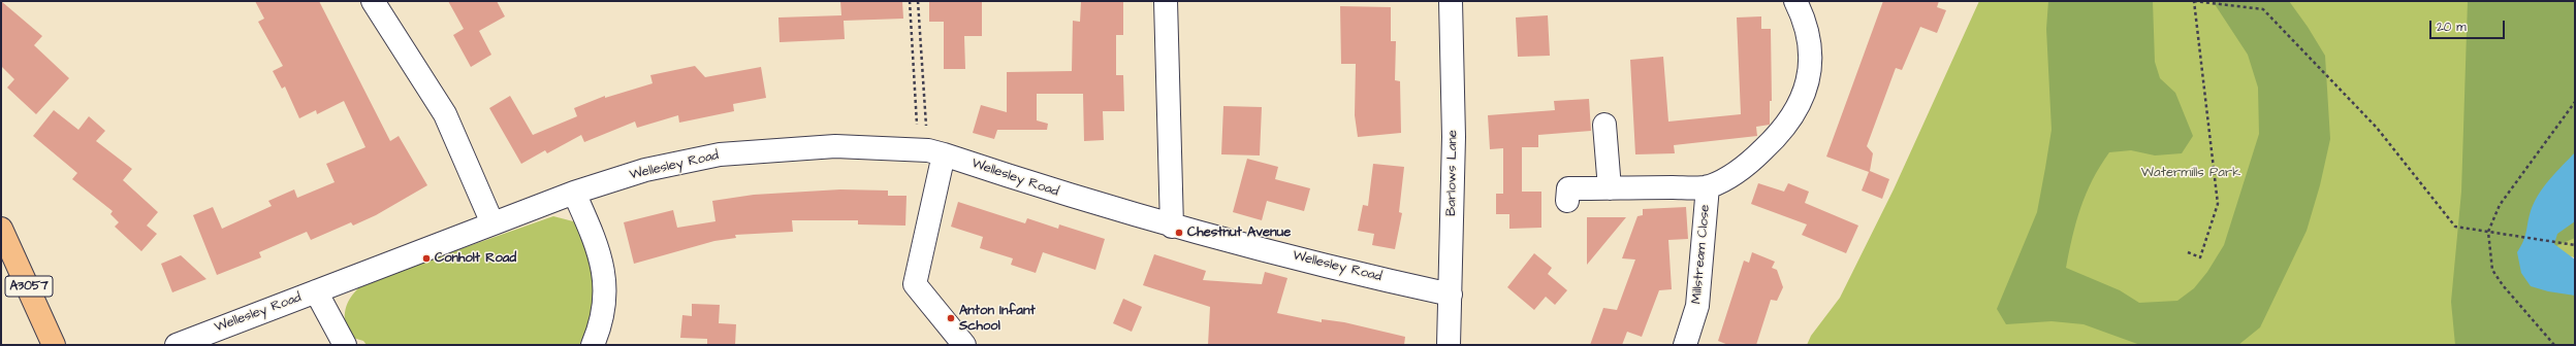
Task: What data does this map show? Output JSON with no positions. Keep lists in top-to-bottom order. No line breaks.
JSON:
{"streets":{"main road":["A3057"],"street":["Wellesley Road","Barlows Lane","Millstream Close"]},"crossings":[["Wellesley Road","Barlows Lane"]],"parks":["Watermills Park"],"places":["Chestnut Avenue","Conholt Road","Anton Infant School"],"scale_bar":"20 m"}
